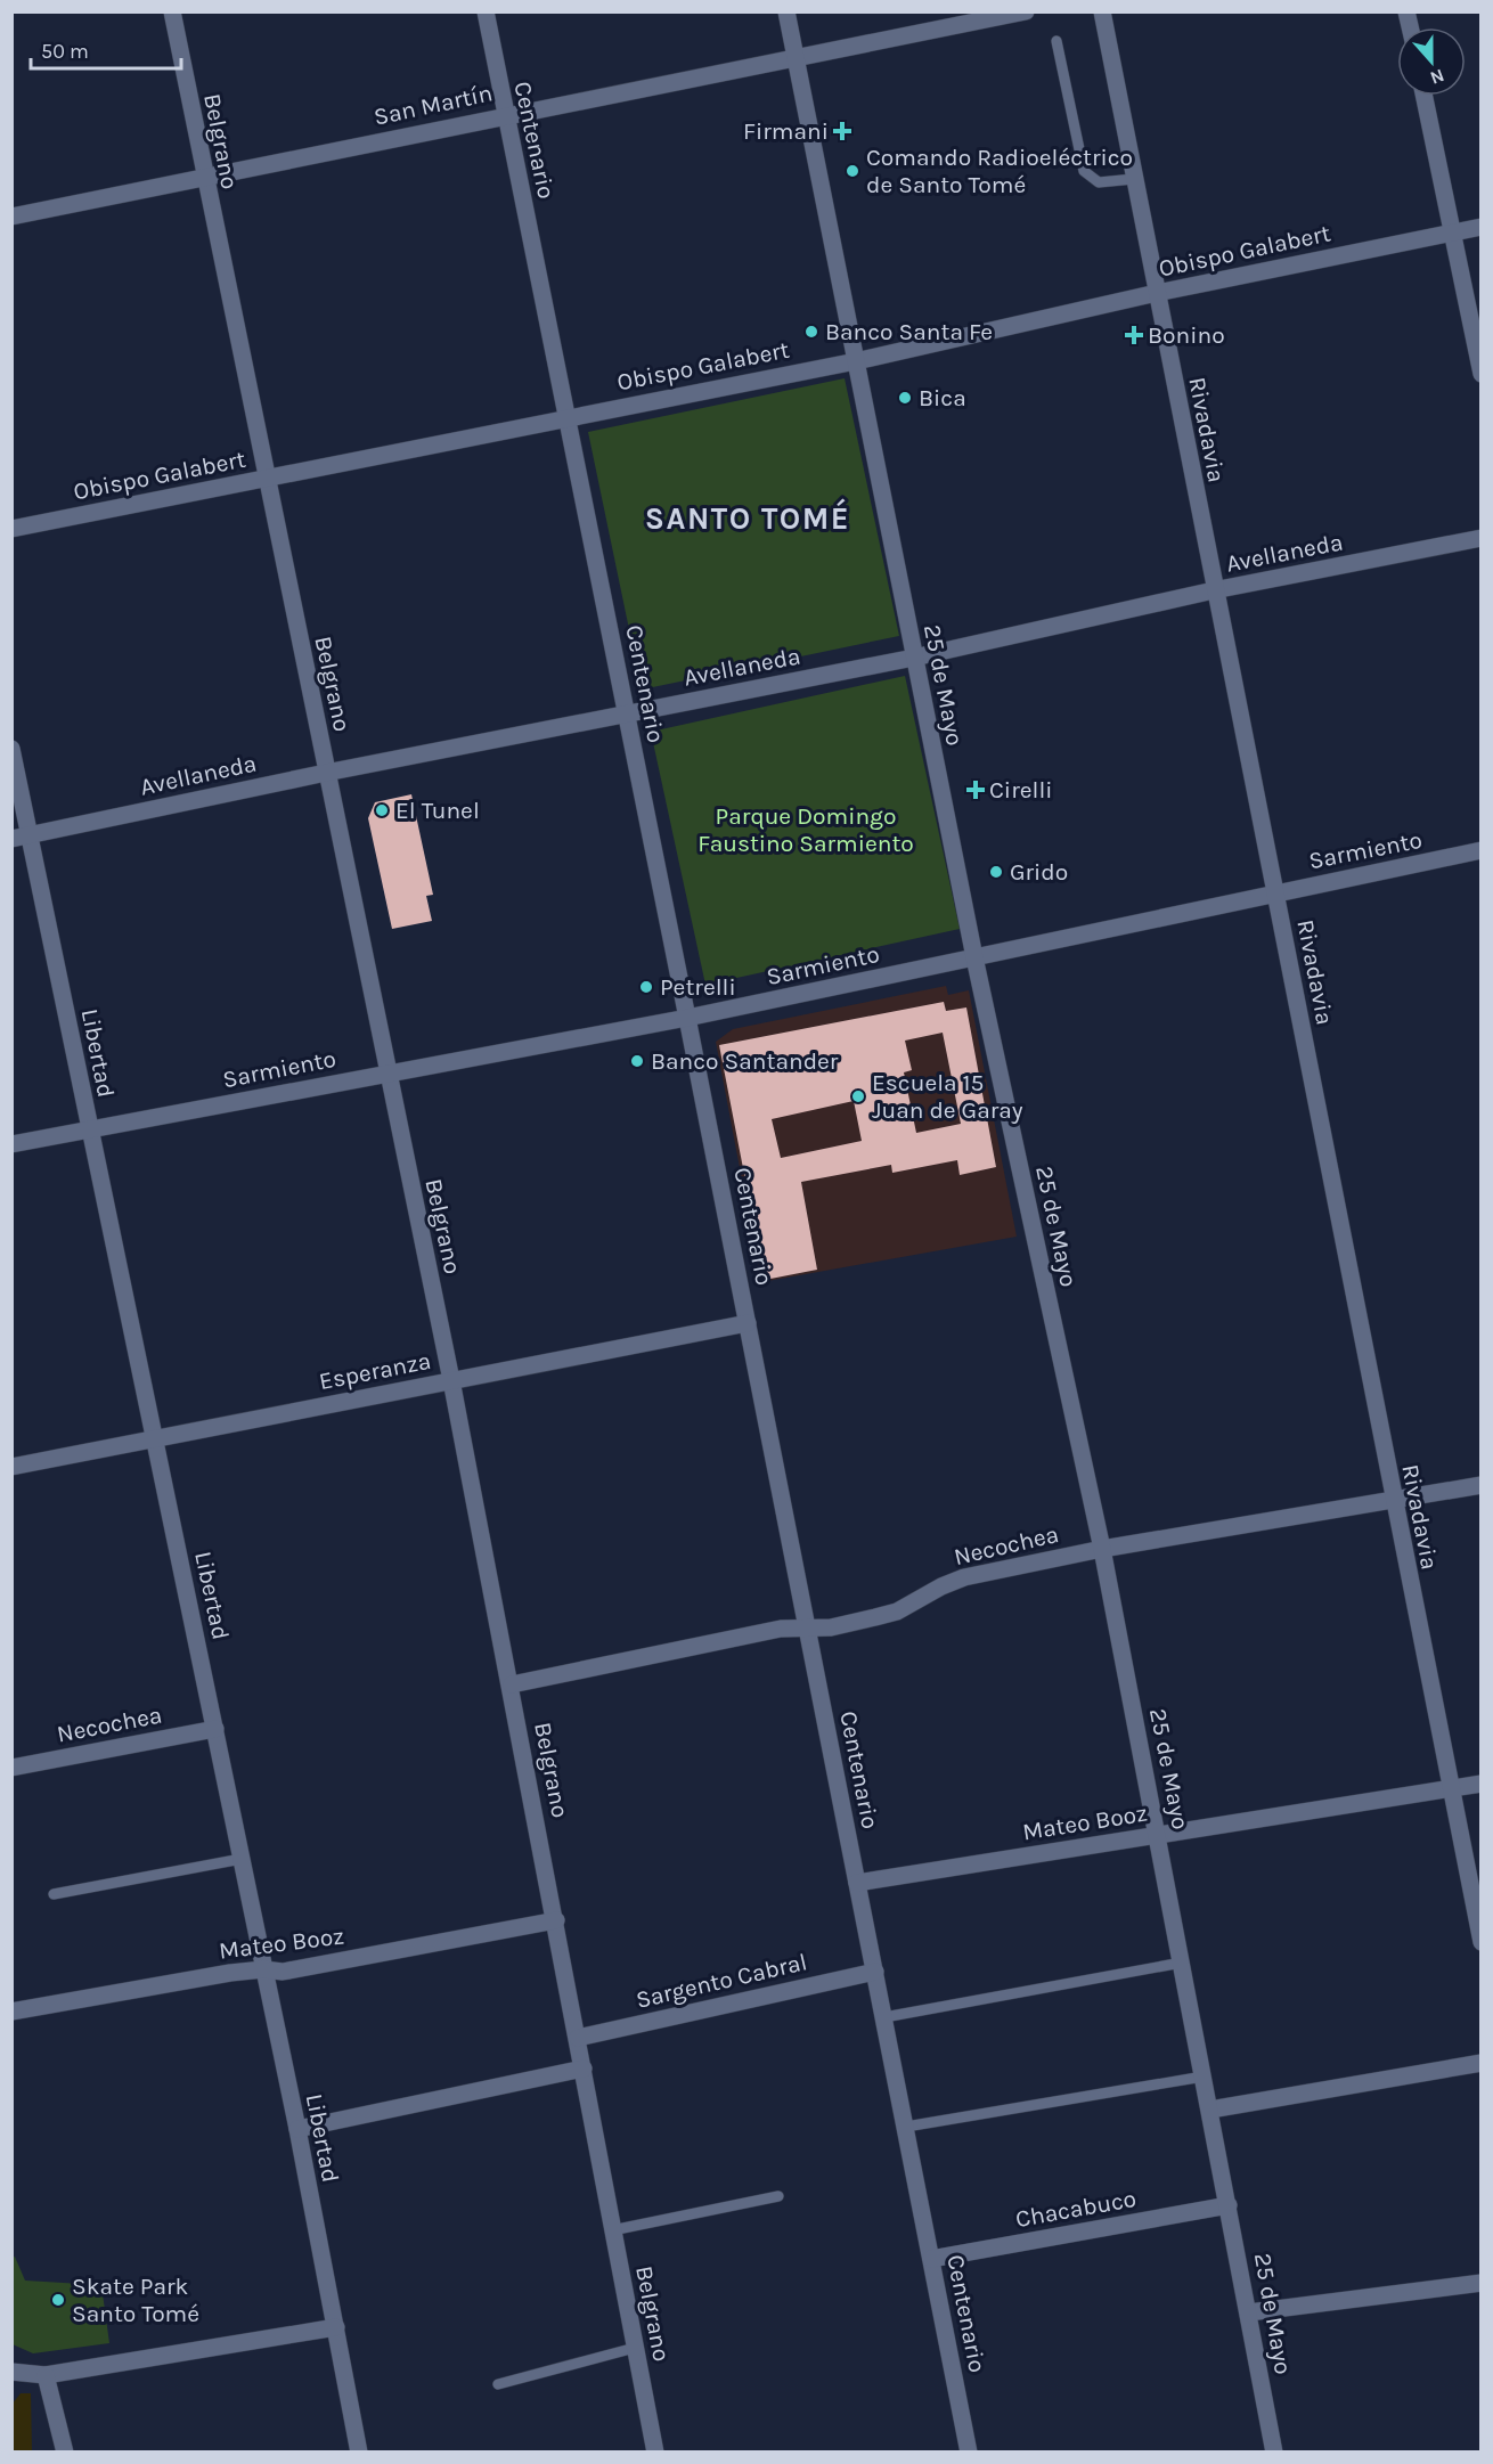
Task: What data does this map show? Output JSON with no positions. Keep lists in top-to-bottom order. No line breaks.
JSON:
{"streets":{"street":["San Martín","Centenario","Belgrano","Obispo Galabert","Rivadavia","Avellaneda","25 de Mayo","Sarmiento","Libertad","Esperanza","Necochea","Mateo Booz","Sargento Cabral","Chacabuco"]},"crossings":[["San Martín","Centenario"],["San Martín","Belgrano"],["San Martín","25 de Mayo"],["Centenario","Obispo Galabert"],["Centenario","Avellaneda"],["Centenario","Sarmiento"],["Centenario","Esperanza"],["Centenario","Necochea"],["Centenario","Mateo Booz"],["Centenario","Sargento Cabral"],["Centenario","Chacabuco"],["Belgrano","Obispo Galabert"],["Belgrano","Avellaneda"],["Belgrano","Sarmiento"],["Belgrano","Esperanza"],["Belgrano","Necochea"],["Belgrano","Mateo Booz"],["Belgrano","Sargento Cabral"],["Obispo Galabert","Rivadavia"],["Obispo Galabert","25 de Mayo"],["Rivadavia","Avellaneda"],["Rivadavia","Sarmiento"],["Rivadavia","Necochea"],["Rivadavia","Mateo Booz"],["Avellaneda","25 de Mayo"],["Avellaneda","Libertad"],["25 de Mayo","Sarmiento"],["25 de Mayo","Necochea"],["25 de Mayo","Mateo Booz"],["25 de Mayo","Chacabuco"],["Sarmiento","Libertad"],["Libertad","Esperanza"],["Libertad","Necochea"],["Libertad","Mateo Booz"]],"districts":["SANTO TOMÉ"],"parks":["Parque Domingo Faustino Sarmiento"],"places":{"health":["Firmani","Bonino","Cirelli"],"other":["Comando Radioeléctrico de Santo Tomé","Banco Santa Fe","Bica","El Tunel","Grido","Petrelli","Banco Santander","Escuela 15 Juan de Garay","Skate Park Santo Tomé"]},"scale_bar":"50 m","north":"bottom"}
